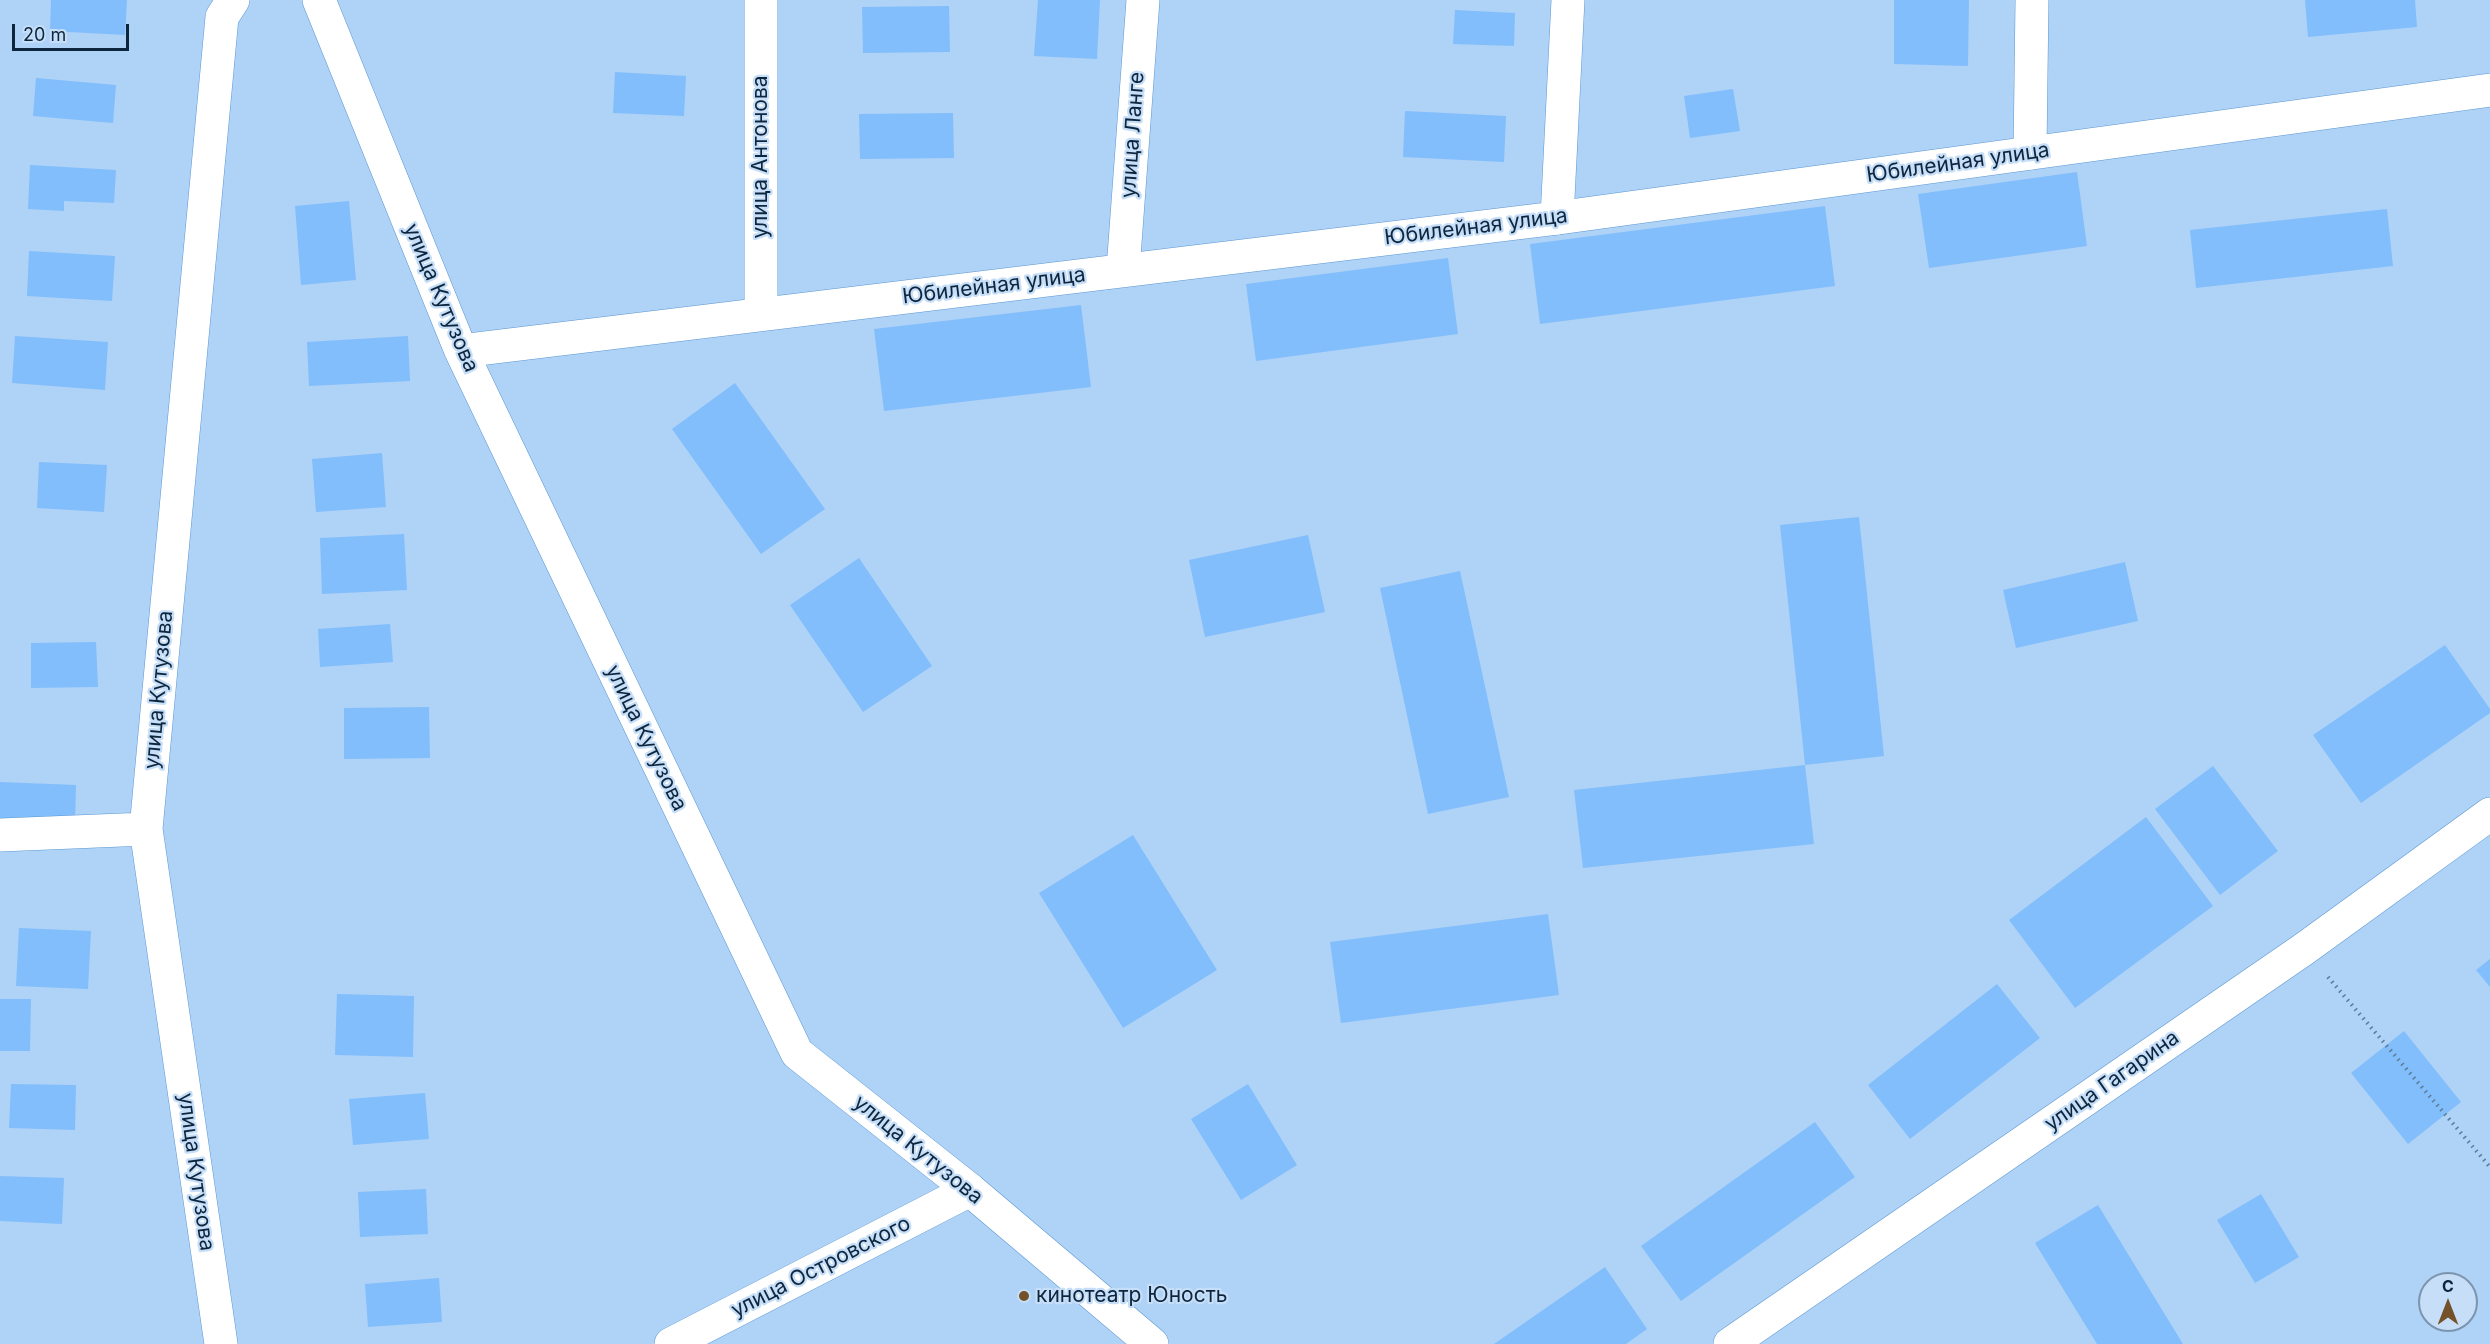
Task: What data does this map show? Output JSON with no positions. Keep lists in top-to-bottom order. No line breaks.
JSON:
{"streets":{"street":["улица Ланге","улица Антонова","Юбилейная улица","улица Кутузова","улица Гагарина","улица Островского"]},"crossings":[["улица Ланге","Юбилейная улица"],["улица Антонова","Юбилейная улица"],["Юбилейная улица","улица Кутузова"],["улица Кутузова","улица Островского"]],"places":["кинотеатр Юность"],"scale_bar":"20 m","north":"top"}
